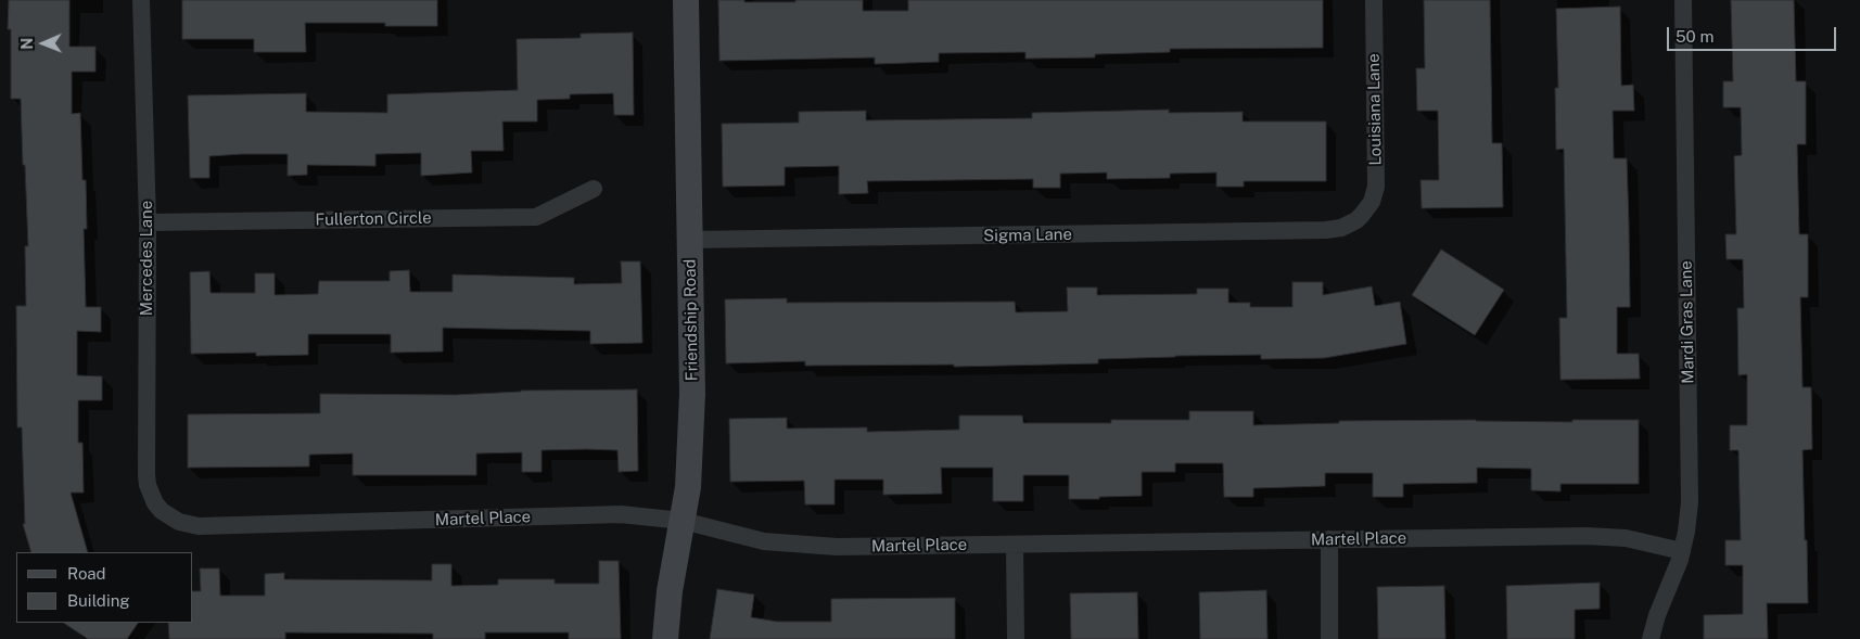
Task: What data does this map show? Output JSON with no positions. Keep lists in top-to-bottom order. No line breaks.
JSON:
{"streets":{"street":["Louisiana Lane","Fullerton Circle","Sigma Lane","Mercedes Lane","Friendship Road","Mardi Gras Lane","Martel Place"]},"crossings":[["Louisiana Lane","Sigma Lane"],["Fullerton Circle","Mercedes Lane"],["Sigma Lane","Friendship Road"],["Mercedes Lane","Martel Place"],["Friendship Road","Martel Place"],["Mardi Gras Lane","Martel Place"]],"legend":["Road","Building"],"scale_bar":"50 m","north":"left"}
